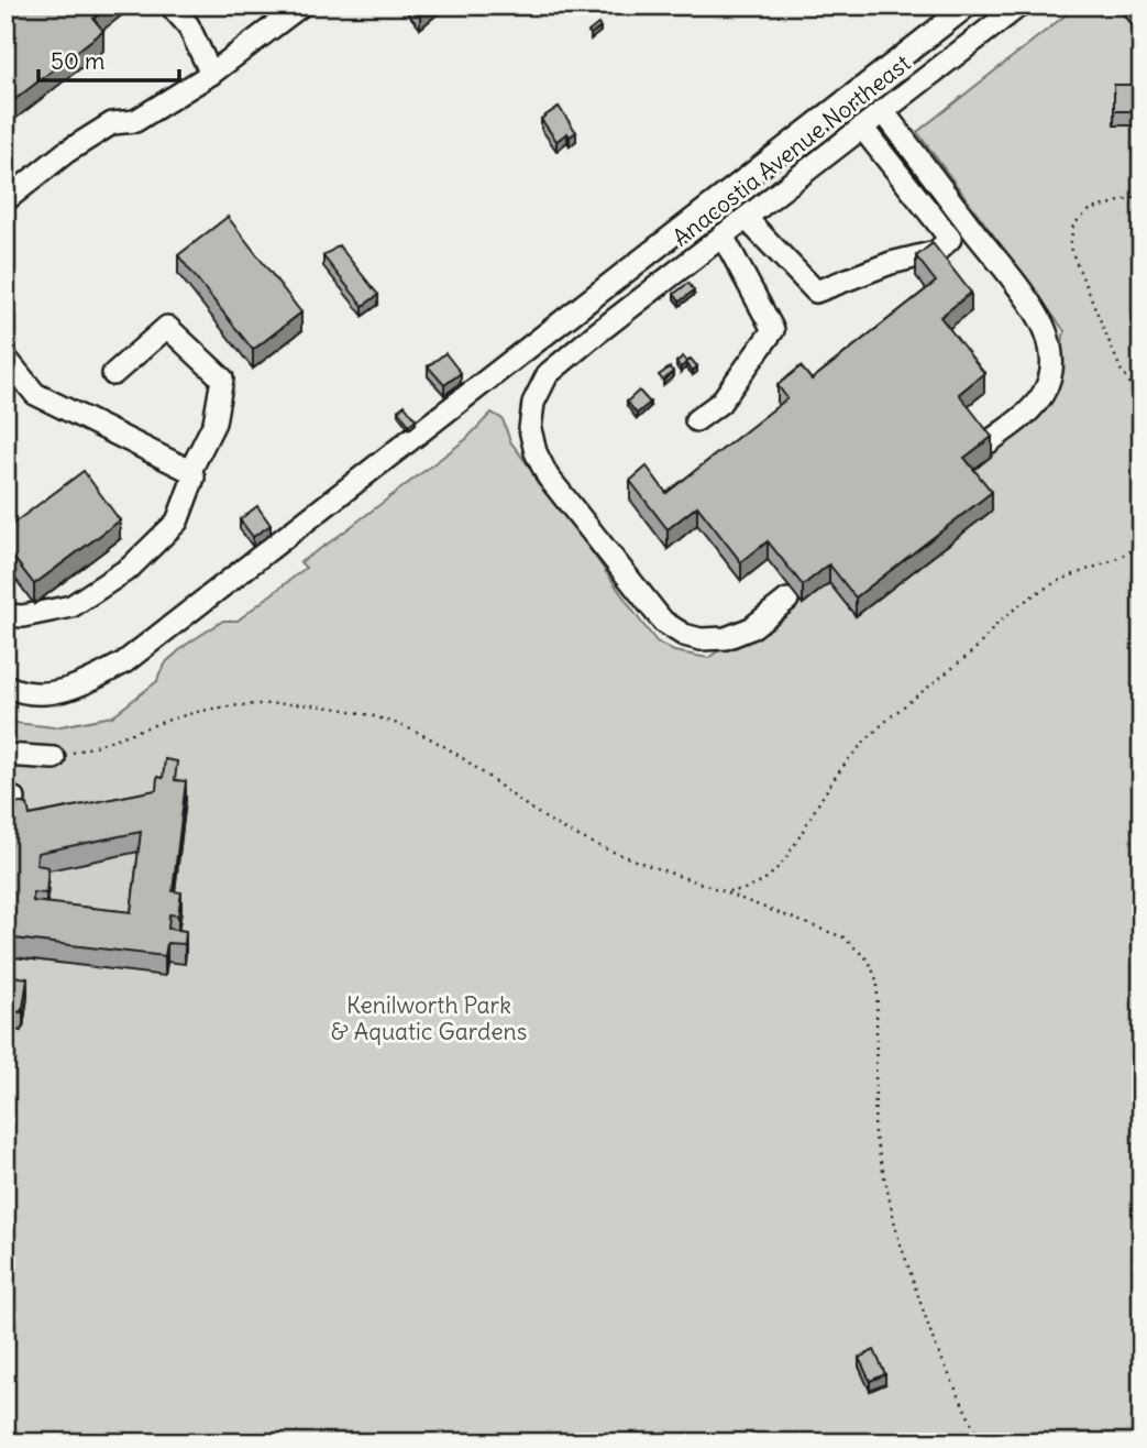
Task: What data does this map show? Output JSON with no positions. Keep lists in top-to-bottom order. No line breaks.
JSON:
{"streets":{"lane":["Anacostia Avenue Northeast"]},"parks":["Kenilworth Park & Aquatic Gardens"],"scale_bar":"50 m"}
